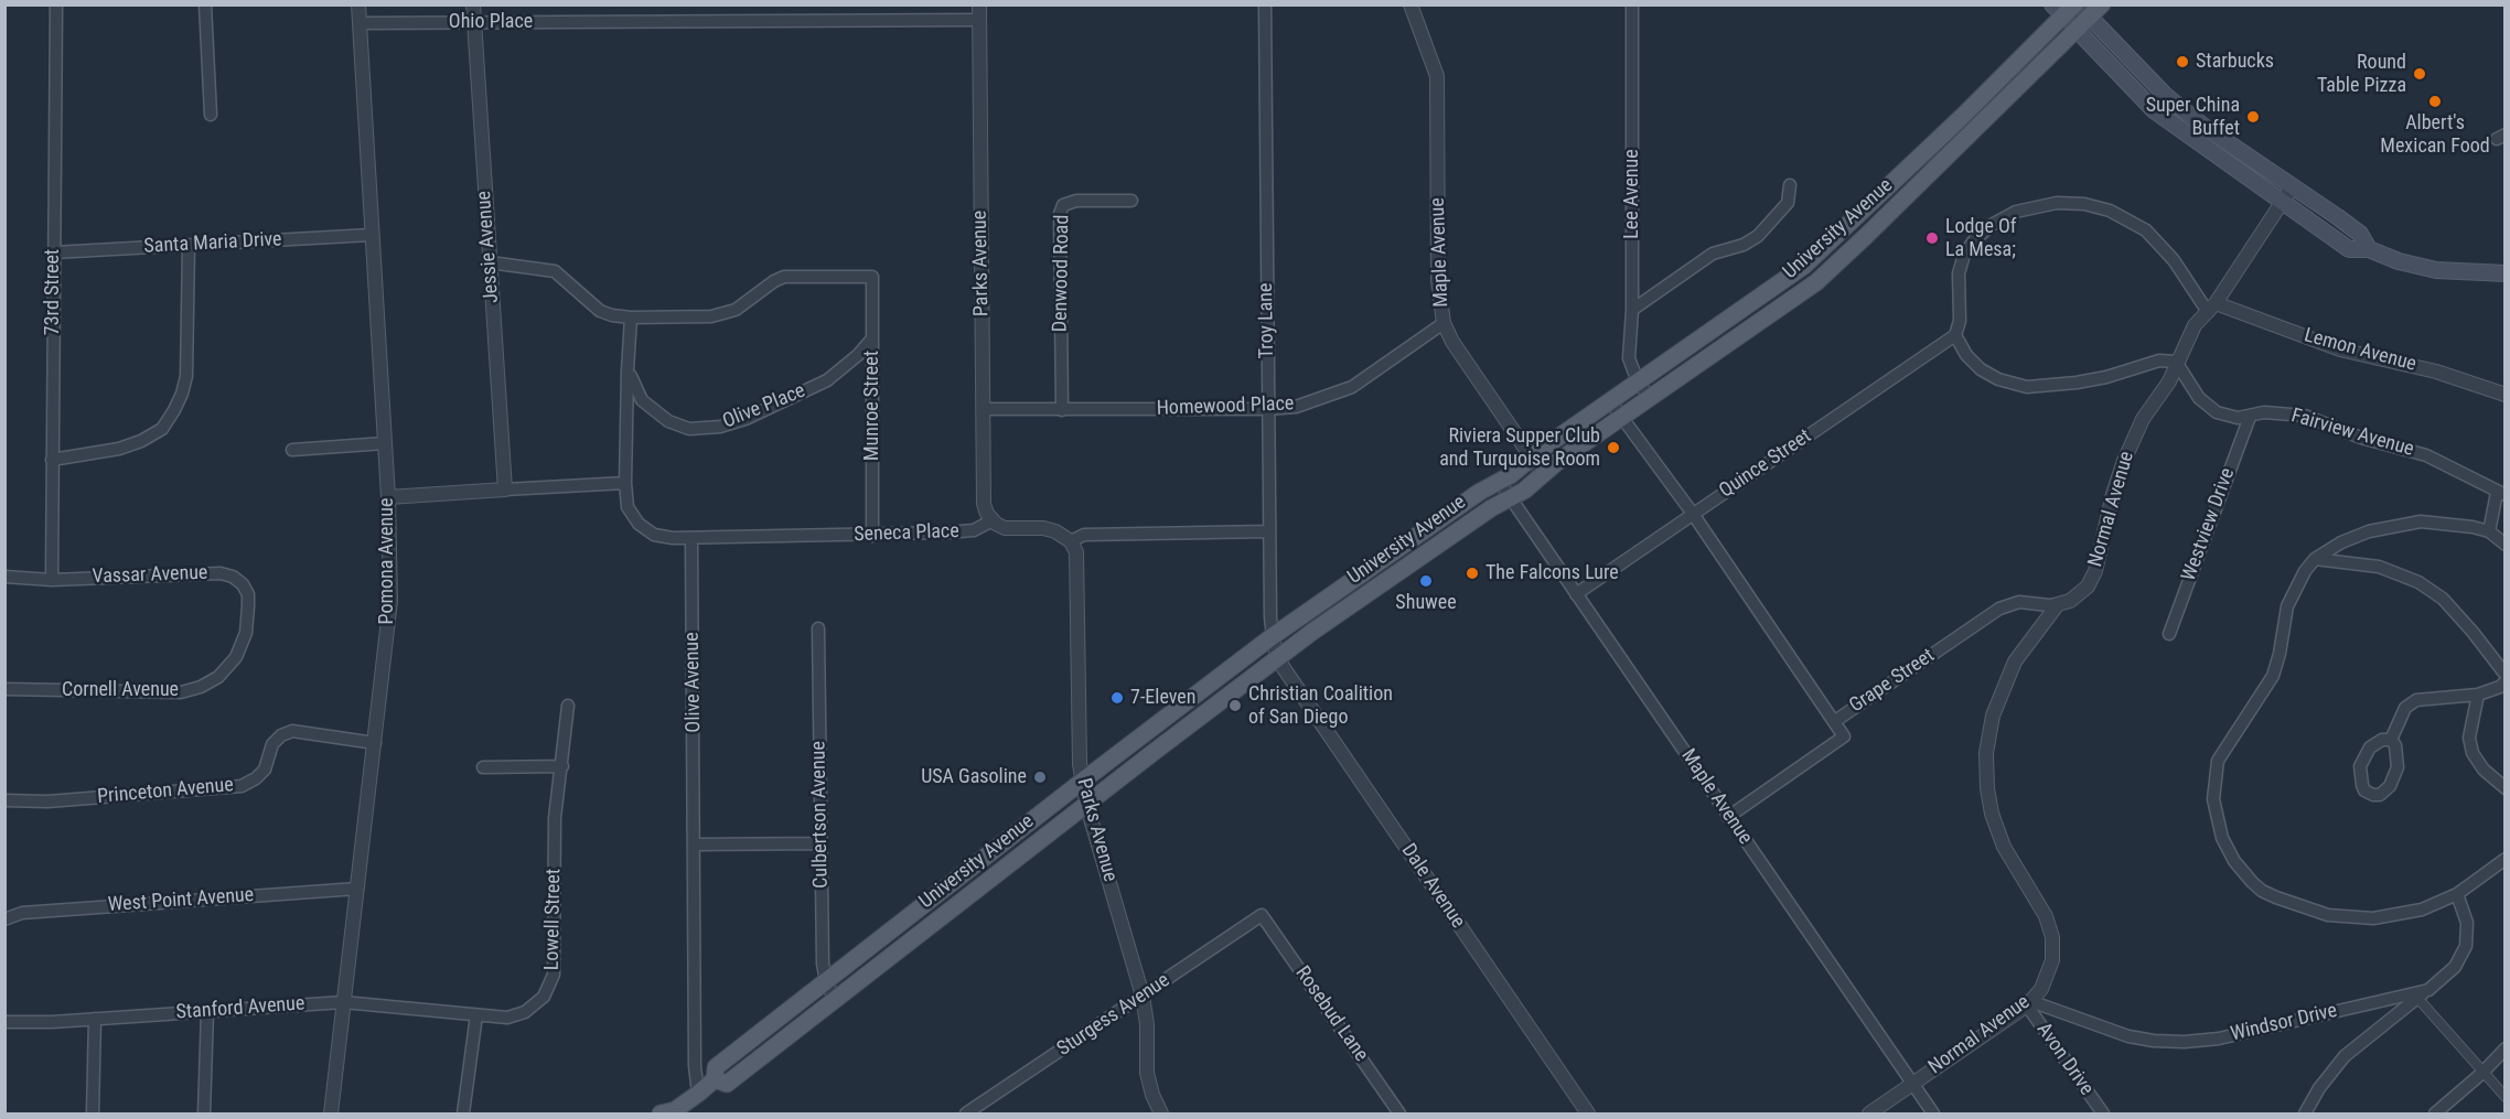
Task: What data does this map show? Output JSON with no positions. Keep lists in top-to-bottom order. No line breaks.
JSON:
{"streets":{"main road":["University Avenue"],"street":["Ohio Place","Lee Avenue","Santa Maria Drive","Jessie Avenue","Maple Avenue","Parks Avenue","Denwood Road","73rd Street","Troy Lane","Lemon Avenue","Munroe Street","Olive Place","Homewood Place","Fairview Avenue","Quince Street","Normal Avenue","Westview Drive","Seneca Place","Pomona Avenue","Vassar Avenue","Grape Street","Olive Avenue","Cornell Avenue","Princeton Avenue","Culbertson Avenue","Dale Avenue","West Point Avenue","Lowell Street","Stanford Avenue","Rosebud Lane","Sturgess Avenue","Windsor Drive","Avon Drive"]},"crossings":[["Ohio Place","Jessie Avenue"],["Ohio Place","Parks Avenue"],["Ohio Place","Pomona Avenue"],["Lee Avenue","University Avenue"],["University Avenue","Maple Avenue"],["University Avenue","Parks Avenue"],["University Avenue","Troy Lane"],["University Avenue","Olive Avenue"],["University Avenue","Culbertson Avenue"],["University Avenue","Dale Avenue"],["Santa Maria Drive","73rd Street"],["Santa Maria Drive","Pomona Avenue"],["Maple Avenue","Homewood Place"],["Maple Avenue","Quince Street"],["Maple Avenue","Normal Avenue"],["Maple Avenue","Grape Street"],["Parks Avenue","Homewood Place"],["Parks Avenue","Seneca Place"],["Parks Avenue","Sturgess Avenue"],["Denwood Road","Homewood Place"],["73rd Street","Vassar Avenue"],["Troy Lane","Homewood Place"],["Lemon Avenue","Fairview Avenue"],["Lemon Avenue","Quince Street"],["Lemon Avenue","Normal Avenue"],["Munroe Street","Olive Place"],["Munroe Street","Seneca Place"],["Fairview Avenue","Quince Street"],["Fairview Avenue","Normal Avenue"],["Fairview Avenue","Westview Drive"],["Quince Street","Normal Avenue"],["Normal Avenue","Grape Street"],["Normal Avenue","Windsor Drive"],["Normal Avenue","Avon Drive"],["Seneca Place","Olive Avenue"],["Pomona Avenue","Princeton Avenue"],["Pomona Avenue","West Point Avenue"],["Pomona Avenue","Stanford Avenue"],["Vassar Avenue","Cornell Avenue"],["Lowell Street","Stanford Avenue"],["Rosebud Lane","Sturgess Avenue"],["Windsor Drive","Avon Drive"]],"places":["Starbucks","Round Table Pizza","Albert's Mexican Food","Super China Buffet","Lodge Of La Mesa;","Riviera Supper Club and Turquoise Room","The Falcons Lure","Shuwee","7-Eleven","Christian Coalition of San Diego","USA Gasoline"]}
